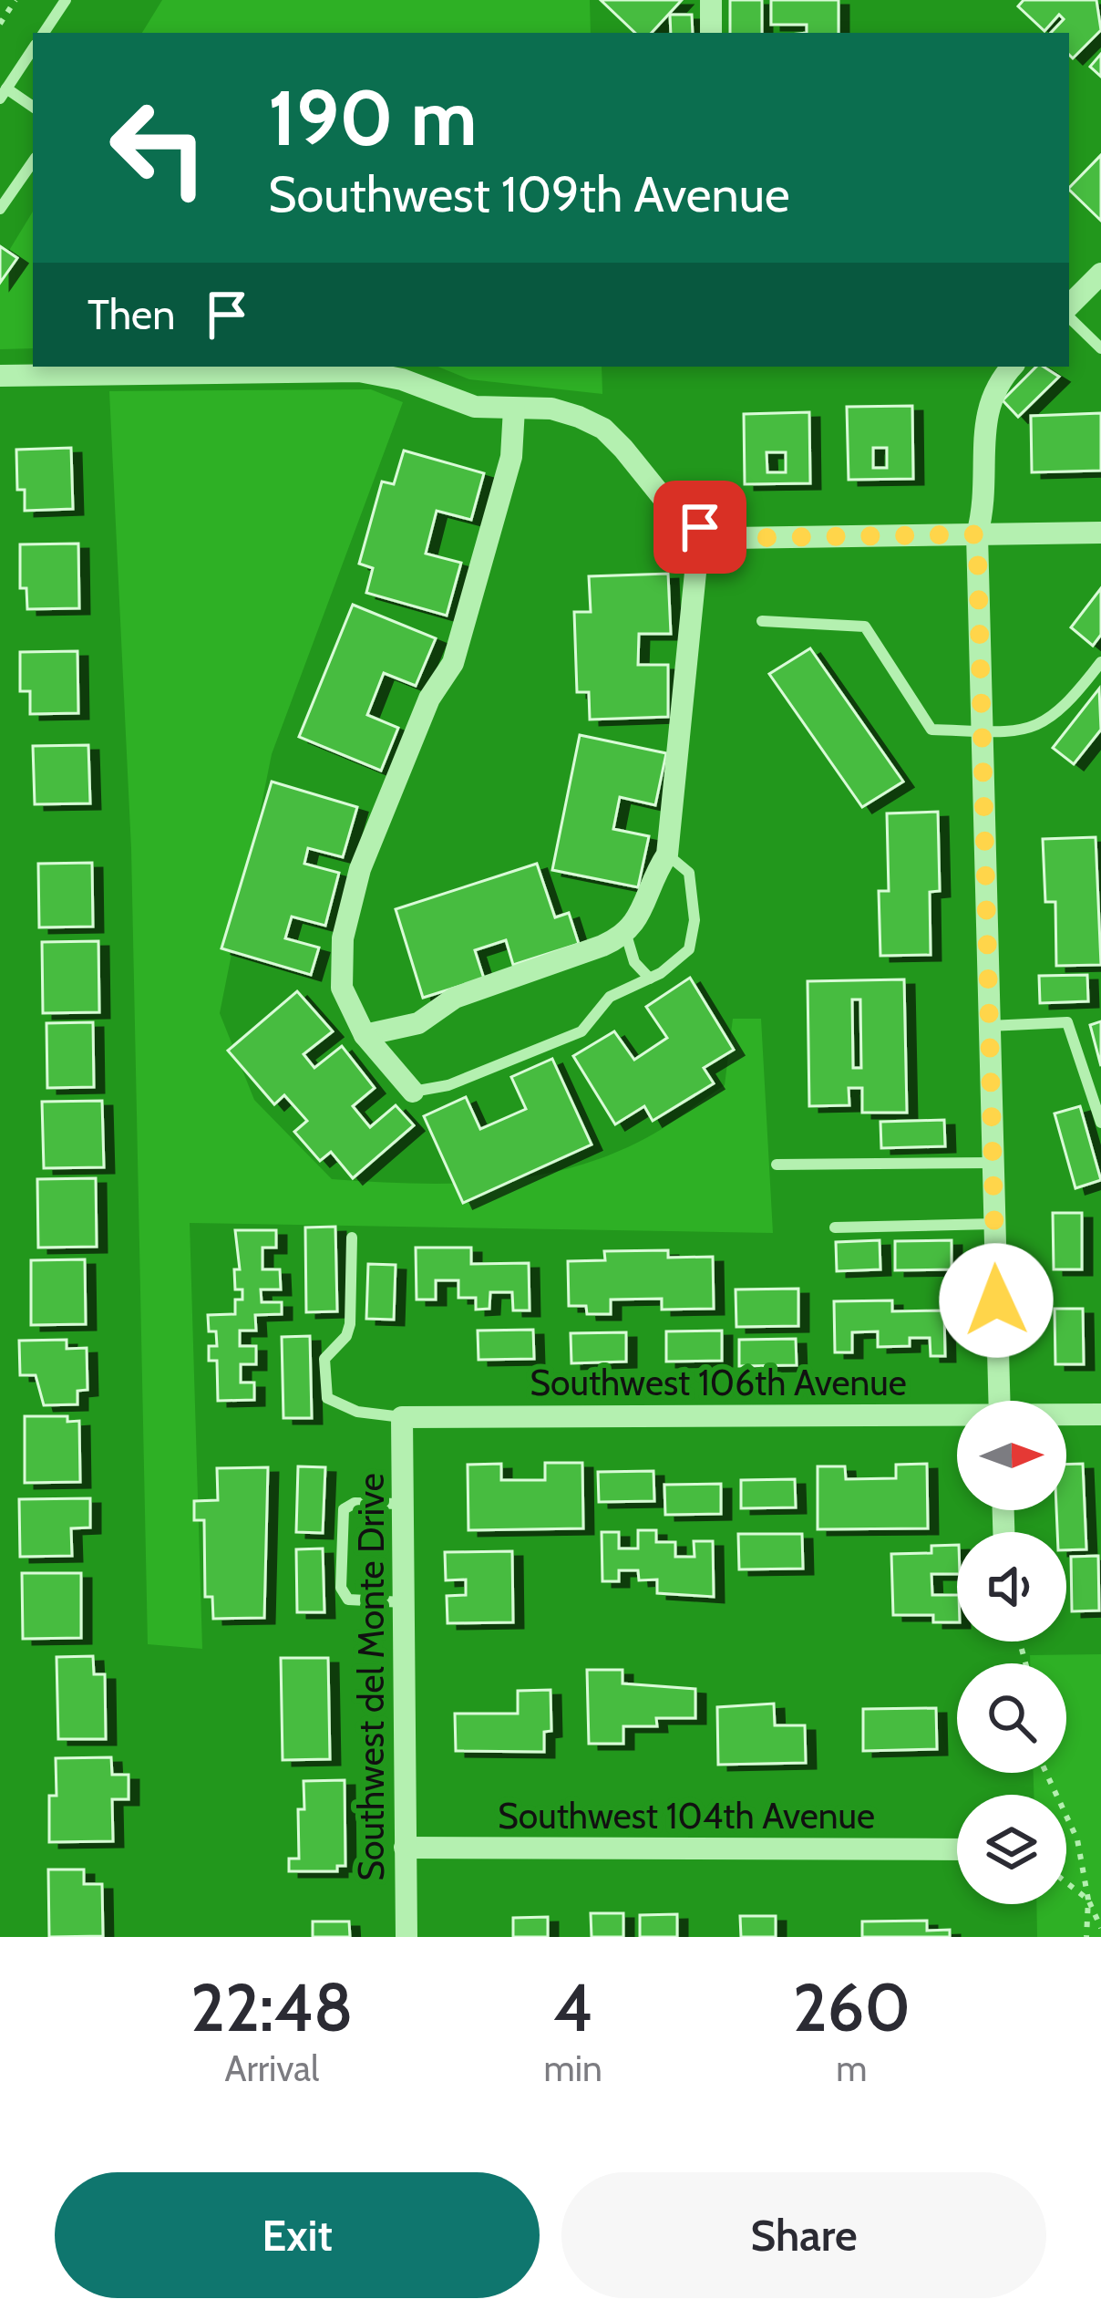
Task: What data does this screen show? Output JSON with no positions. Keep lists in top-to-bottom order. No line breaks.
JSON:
{"streets":{"street":["Southwest 106th Avenue","Southwest del Monte Drive","Southwest 104th Avenue"]},"crossings":[["Southwest 106th Avenue","Southwest del Monte Drive"],["Southwest del Monte Drive","Southwest 104th Avenue"]],"north":"right","page":{"turn":["190 m","Southwest 109th Avenue"],"then":"Then","eta":["22:48","Arrival","4","min","260","m"],"buttons":["Exit","Share"]}}
